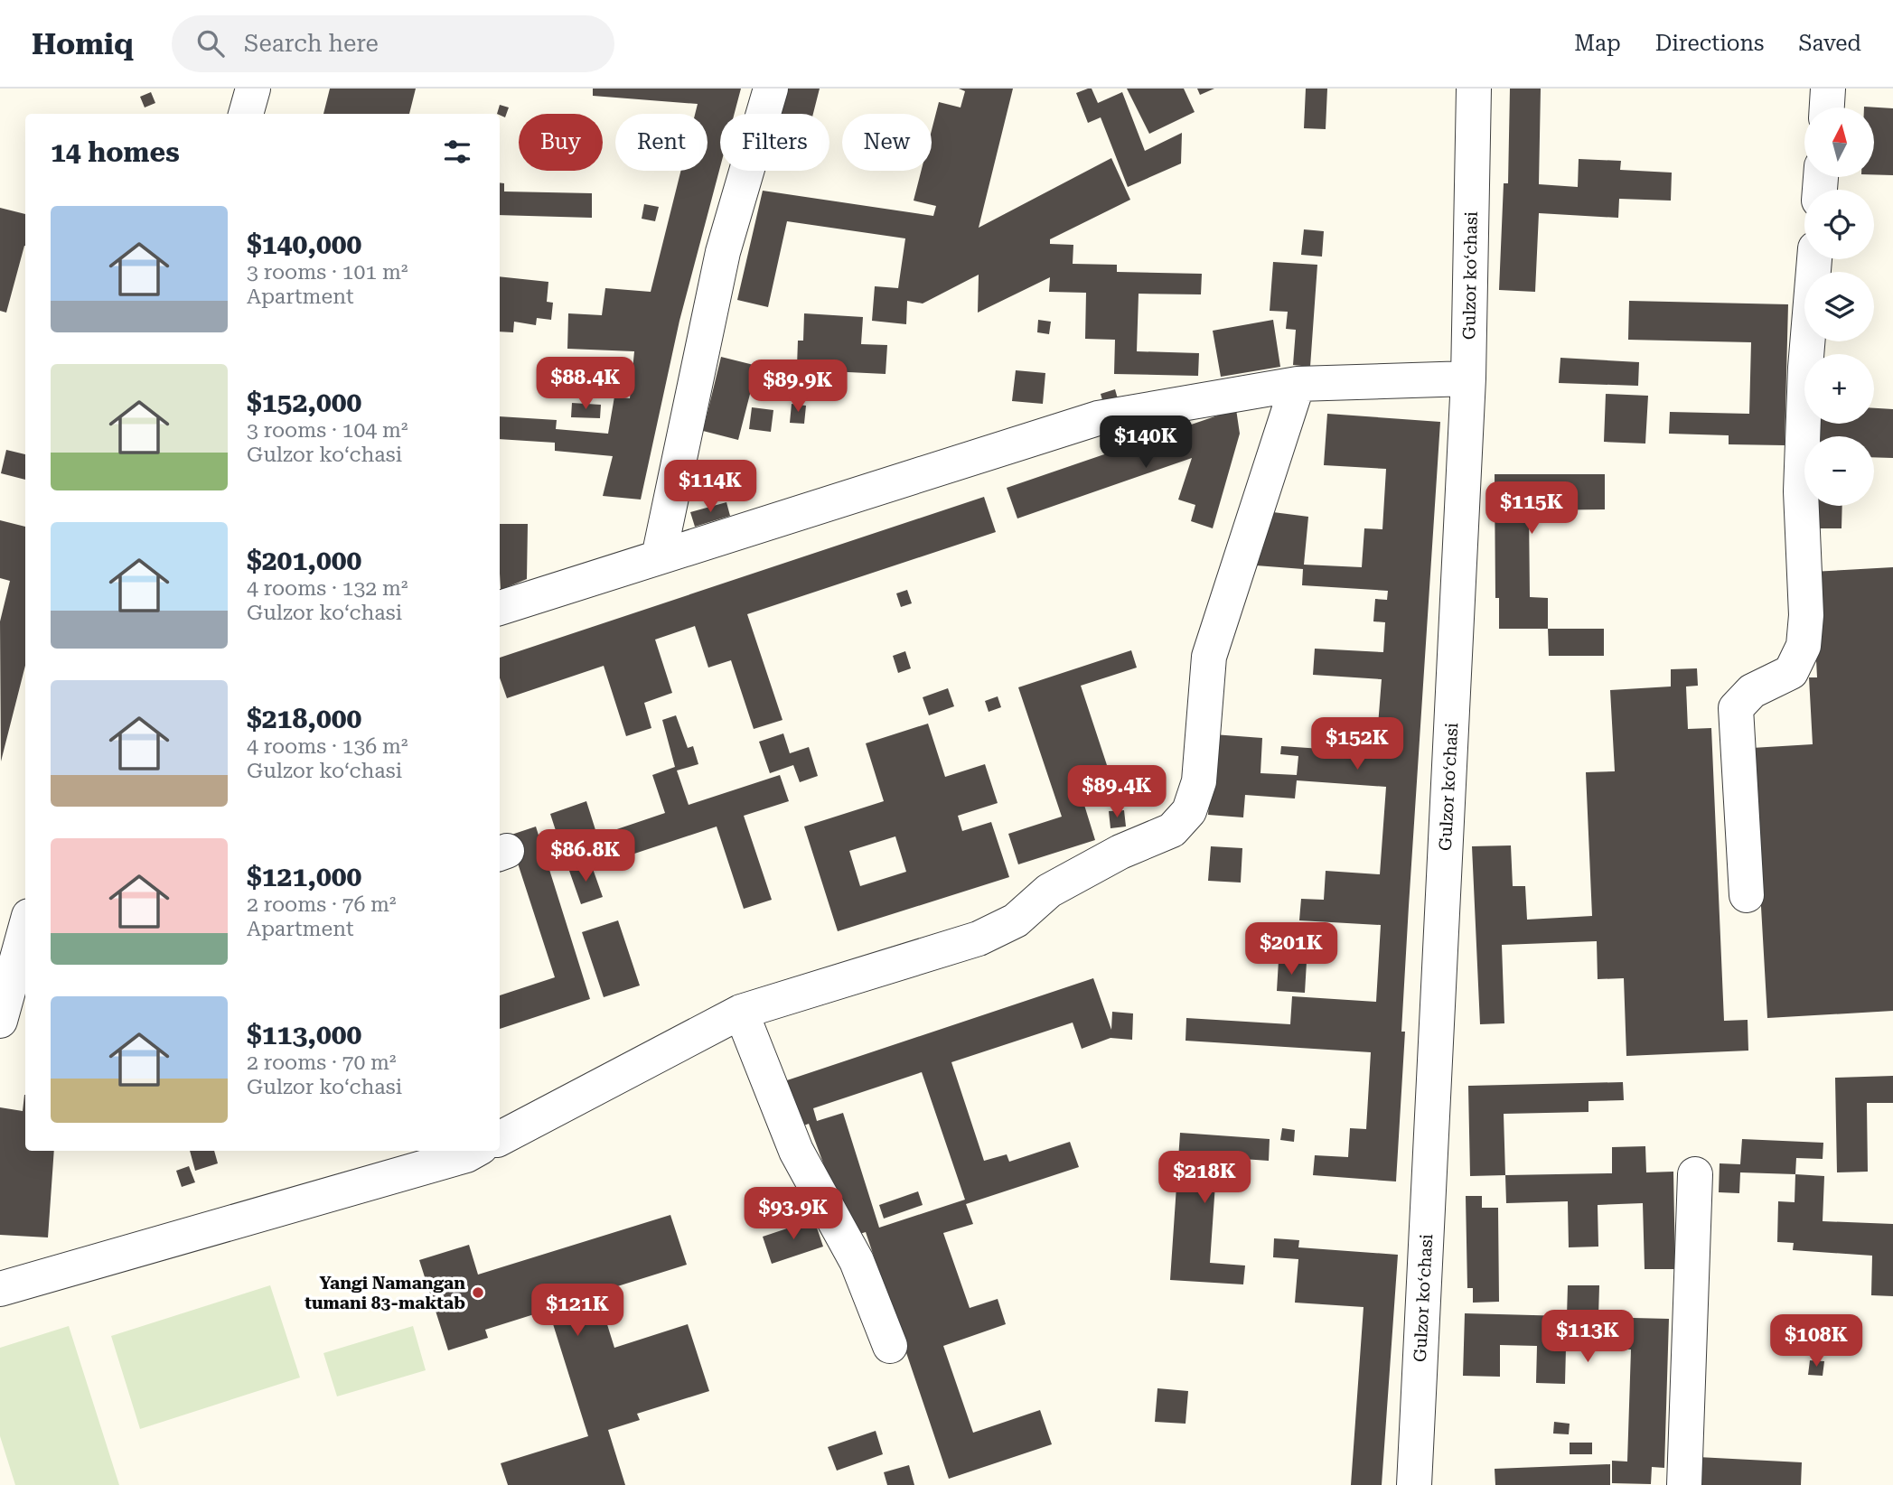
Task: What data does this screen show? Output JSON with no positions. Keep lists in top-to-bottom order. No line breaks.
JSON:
{"streets":{"street":["Gulzor koʻchasi"]},"places":["Yangi Namangan tumani 83-maktab"],"north":"top","page":{"header":"Homiq","search":"Search here","nav":["Map","Directions","Saved"],"map_buttons":["+","−"],"chip":["Buy","Rent","Filters","New"],"heading":"14 homes","list":[{"name":"$140,000","note":"3 rooms · 101 m² · Apartment"},{"name":"$152,000","note":"3 rooms · 104 m² · Gulzor koʻchasi"},{"name":"$201,000","note":"4 rooms · 132 m² · Gulzor koʻchasi"},{"name":"$218,000","note":"4 rooms · 136 m² · Gulzor koʻchasi"},{"name":"$121,000","note":"2 rooms · 76 m² · Apartment"},{"name":"$113,000","note":"2 rooms · 70 m² · Gulzor koʻchasi"}],"price":["$88.4K","$89.9K","$140K","$114K","$115K","$152K","$89.4K","$86.8K","$201K","$218K","$93.9K","$121K","$113K","$108K"]}}
